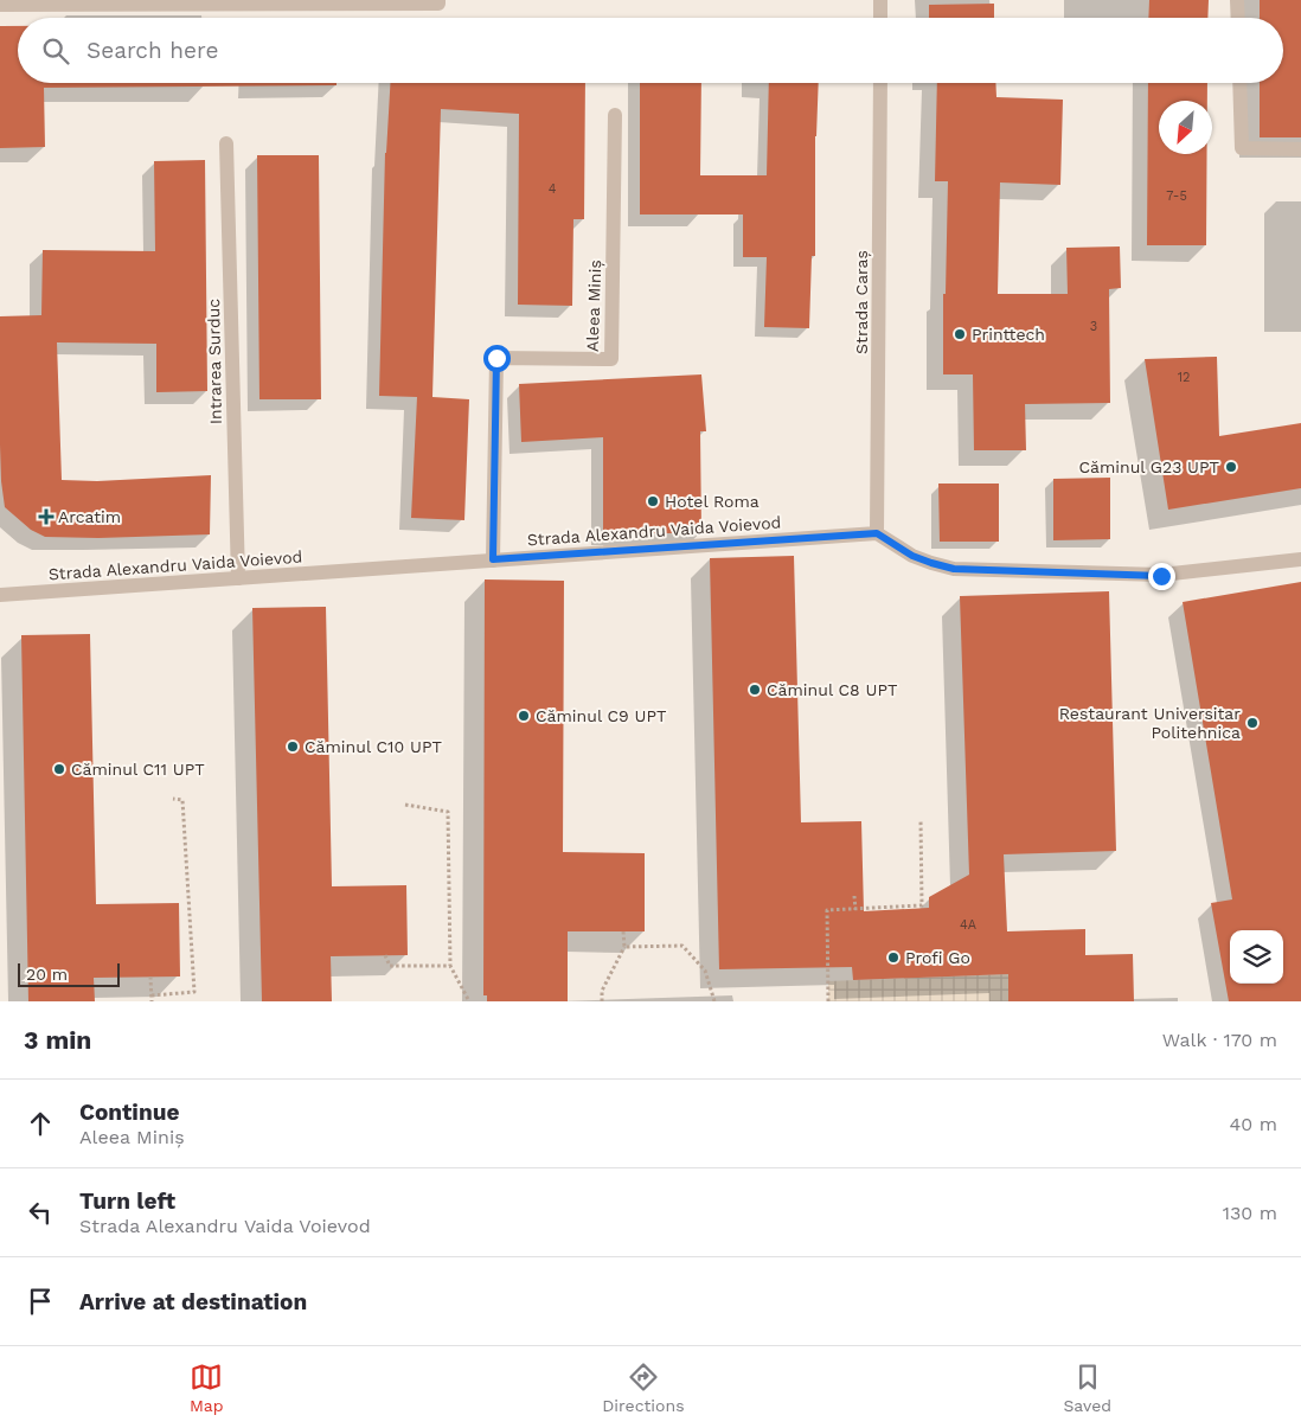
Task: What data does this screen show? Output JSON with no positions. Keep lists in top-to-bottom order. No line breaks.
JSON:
{"streets":{"street":["Strada Caraș","Aleea Miniș","Intrarea Surduc","Strada Alexandru Vaida Voievod"]},"crossings":[["Strada Caraș","Strada Alexandru Vaida Voievod"],["Aleea Miniș","Strada Alexandru Vaida Voievod"],["Intrarea Surduc","Strada Alexandru Vaida Voievod"]],"places":{"other":["Printtech","Căminul G23 UPT","Hotel Roma","Căminul C8 UPT","Căminul C9 UPT","Restaurant Universitar Politehnica","Căminul C10 UPT","Căminul C11 UPT","Profi Go"],"health":["Arcatim"]},"house_numbers":["4","7-5","3","12","4A"],"scale_bar":"20 m","north":"bottom left","page":{"search":"Search here","scale":"20 m","heading":["3 min","Walk · 170 m"],"list":[["Continue","Aleea Miniș","40 m"],["Turn left","Strada Alexandru Vaida Voievod","130 m"],"Arrive at destination"],"nav":["Map","Directions","Saved"]}}
